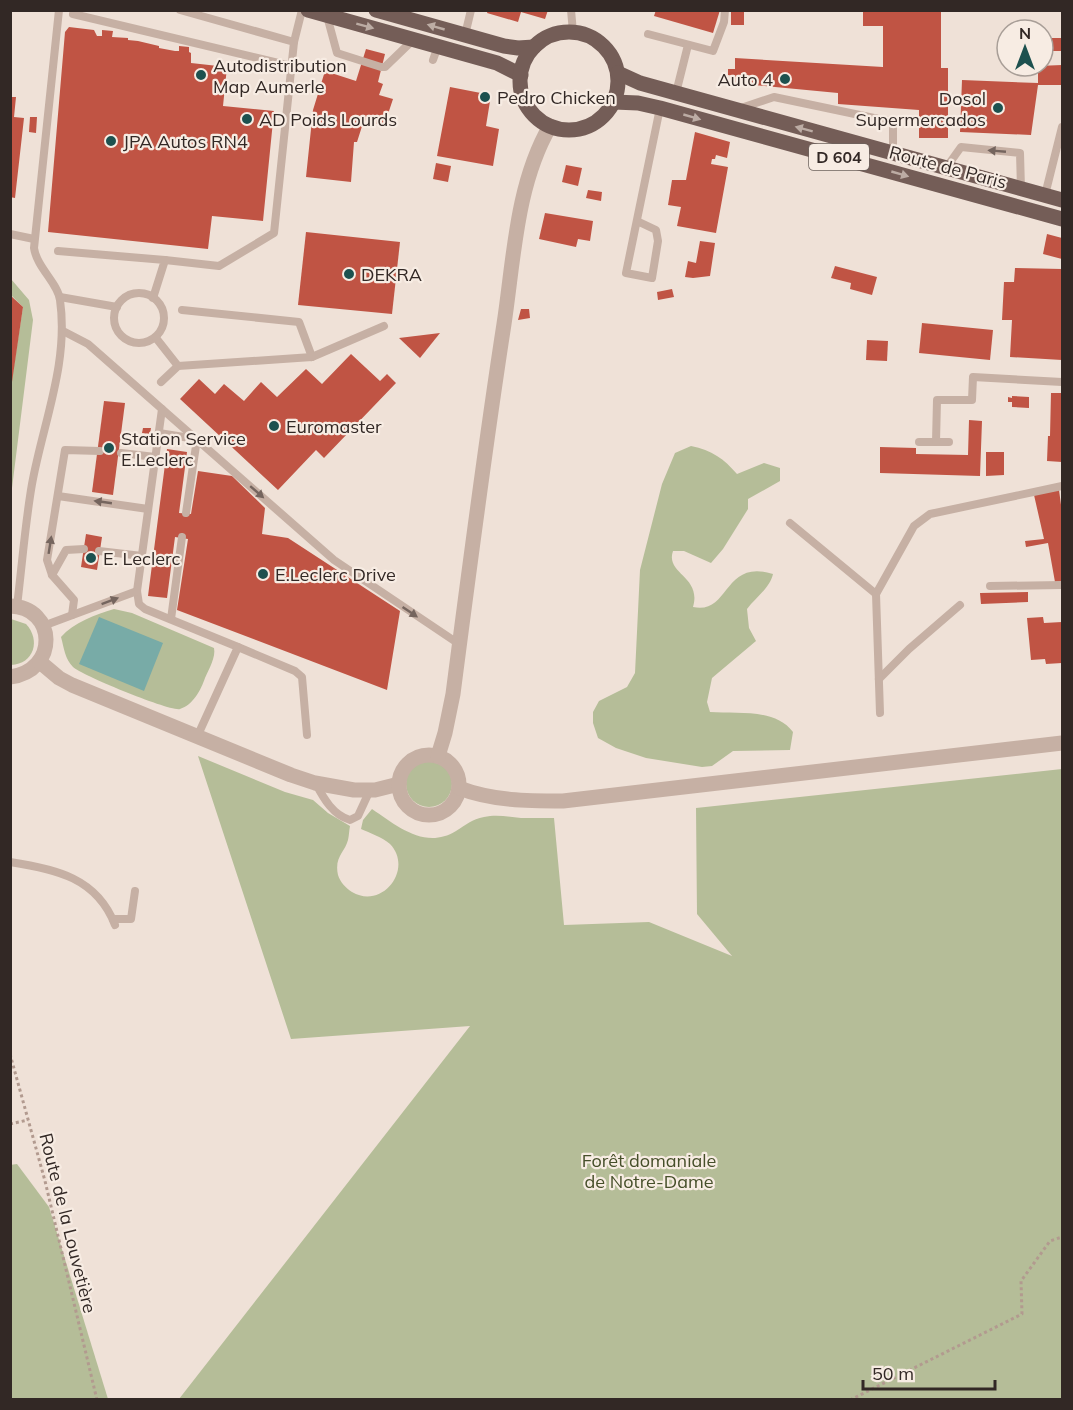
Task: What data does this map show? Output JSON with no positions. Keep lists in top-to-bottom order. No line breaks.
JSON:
{"streets":{"main road":["D 604","Route de Paris"],"path":["Route de la Louvetière"]},"parks":["Forêt domaniale de Notre-Dame"],"places":["Autodistribution Map Aumerle","Auto 4","Pedro Chicken","Dosol Supermercados","AD Poids Lourds","JPA Autos RN4","DEKRA","Euromaster","Station Service E.Leclerc","E. Leclerc","E.Leclerc Drive"],"scale_bar":"50 m","north":"top"}
